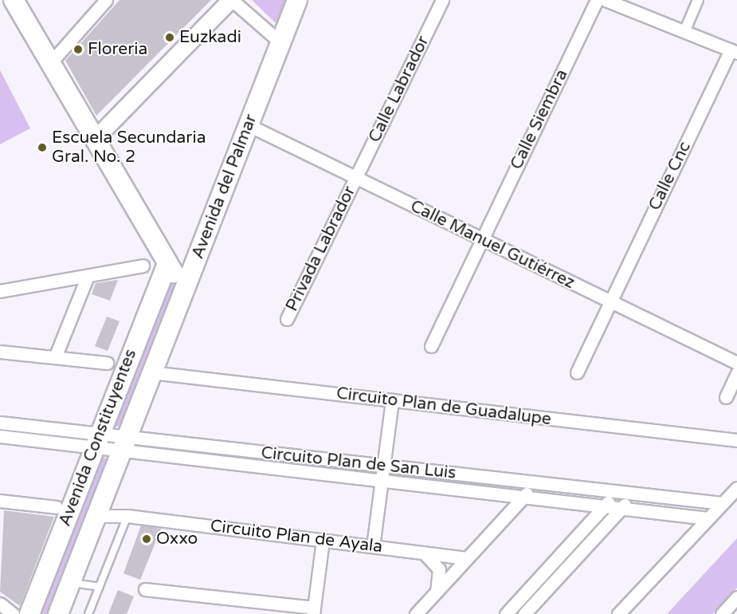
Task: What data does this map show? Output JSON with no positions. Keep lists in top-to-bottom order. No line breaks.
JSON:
{"streets":{"main road":["Avenida del Palmar","Avenida Constituyentes"],"street":["Calle Labrador","Calle Siembra","Calle Cnc","Calle Manuel Gutiérrez","Privada Labrador","Circuito Plan de Guadalupe","Circuito Plan de San Luis","Circuito Plan de Ayala"]},"crossings":[["Calle Labrador","Calle Manuel Gutiérrez"],["Calle Labrador","Privada Labrador"],["Calle Siembra","Calle Manuel Gutiérrez"],["Calle Cnc","Calle Manuel Gutiérrez"],["Avenida del Palmar","Calle Manuel Gutiérrez"],["Avenida del Palmar","Circuito Plan de Guadalupe"],["Avenida del Palmar","Avenida Constituyentes"],["Calle Manuel Gutiérrez","Privada Labrador"],["Circuito Plan de Guadalupe","Avenida Constituyentes"],["Avenida Constituyentes","Circuito Plan de San Luis"],["Avenida Constituyentes","Circuito Plan de Ayala"]],"places":["Euzkadi","Floreria","Escuela Secundaria Gral. No. 2","Oxxo"]}
